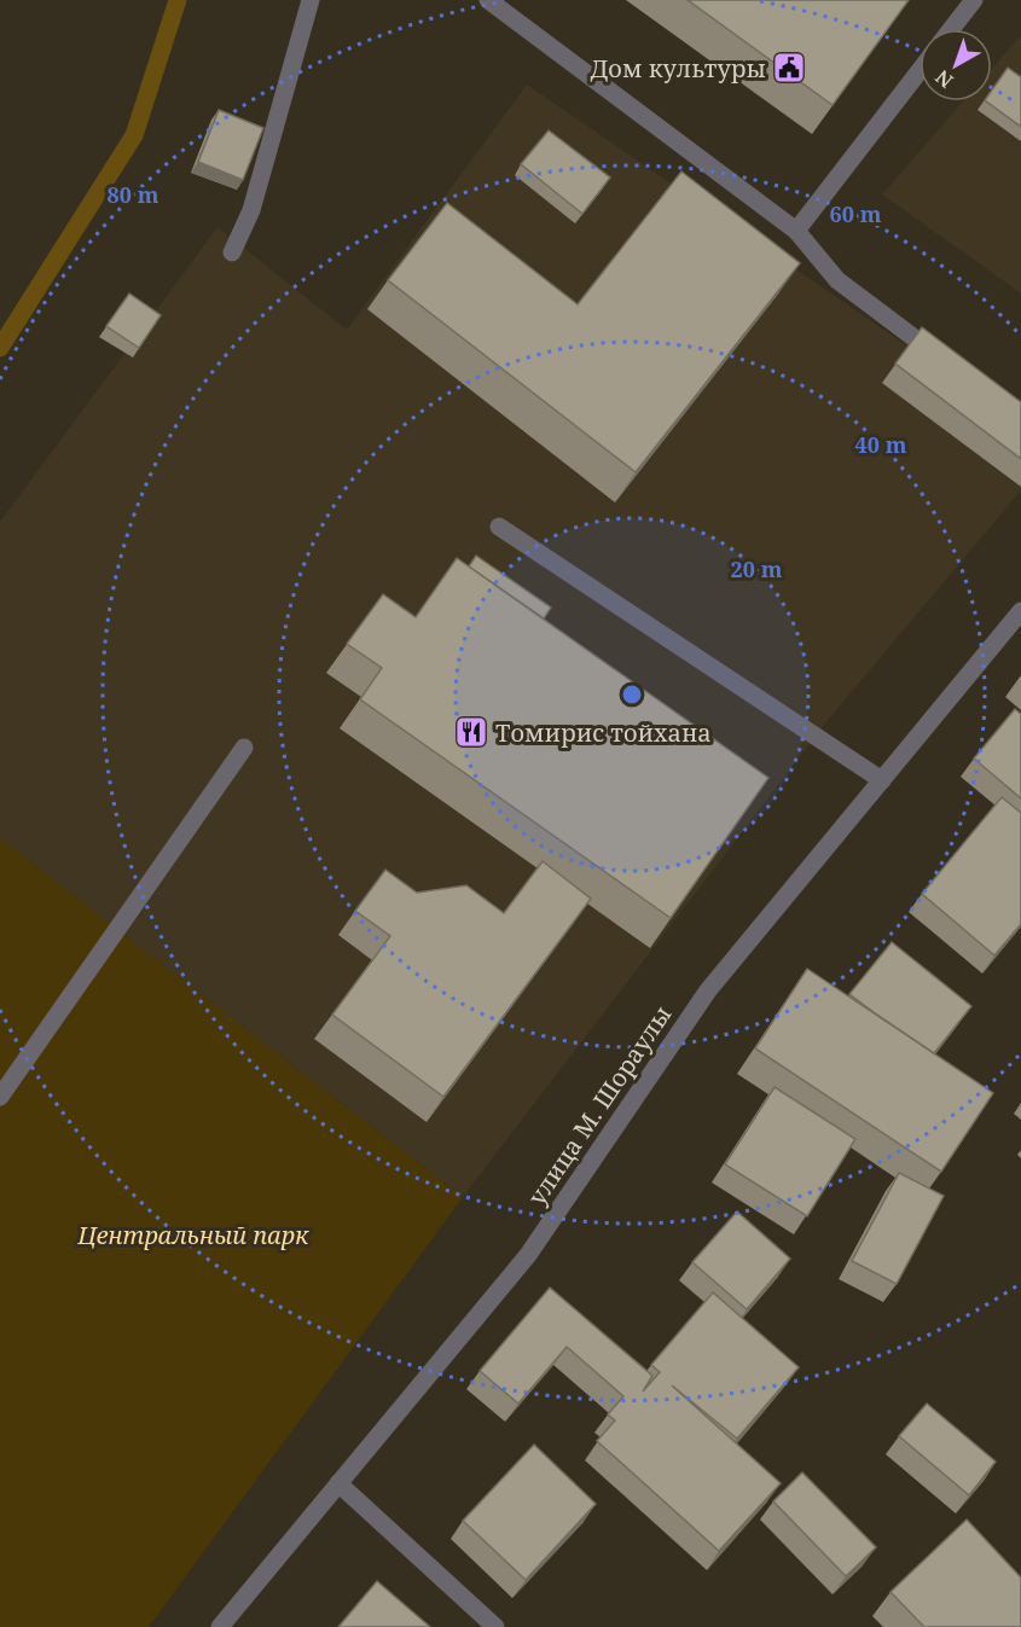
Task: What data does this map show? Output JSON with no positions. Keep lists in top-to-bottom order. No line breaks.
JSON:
{"streets":{"street":["улица М. Шораулы"]},"parks":["Центральный парк"],"places":{"public building":["Дом культуры"],"restaurant":["Томирис тойхана"]},"north":"bottom left","rings":["80 m","60 m","40 m","20 m"]}
